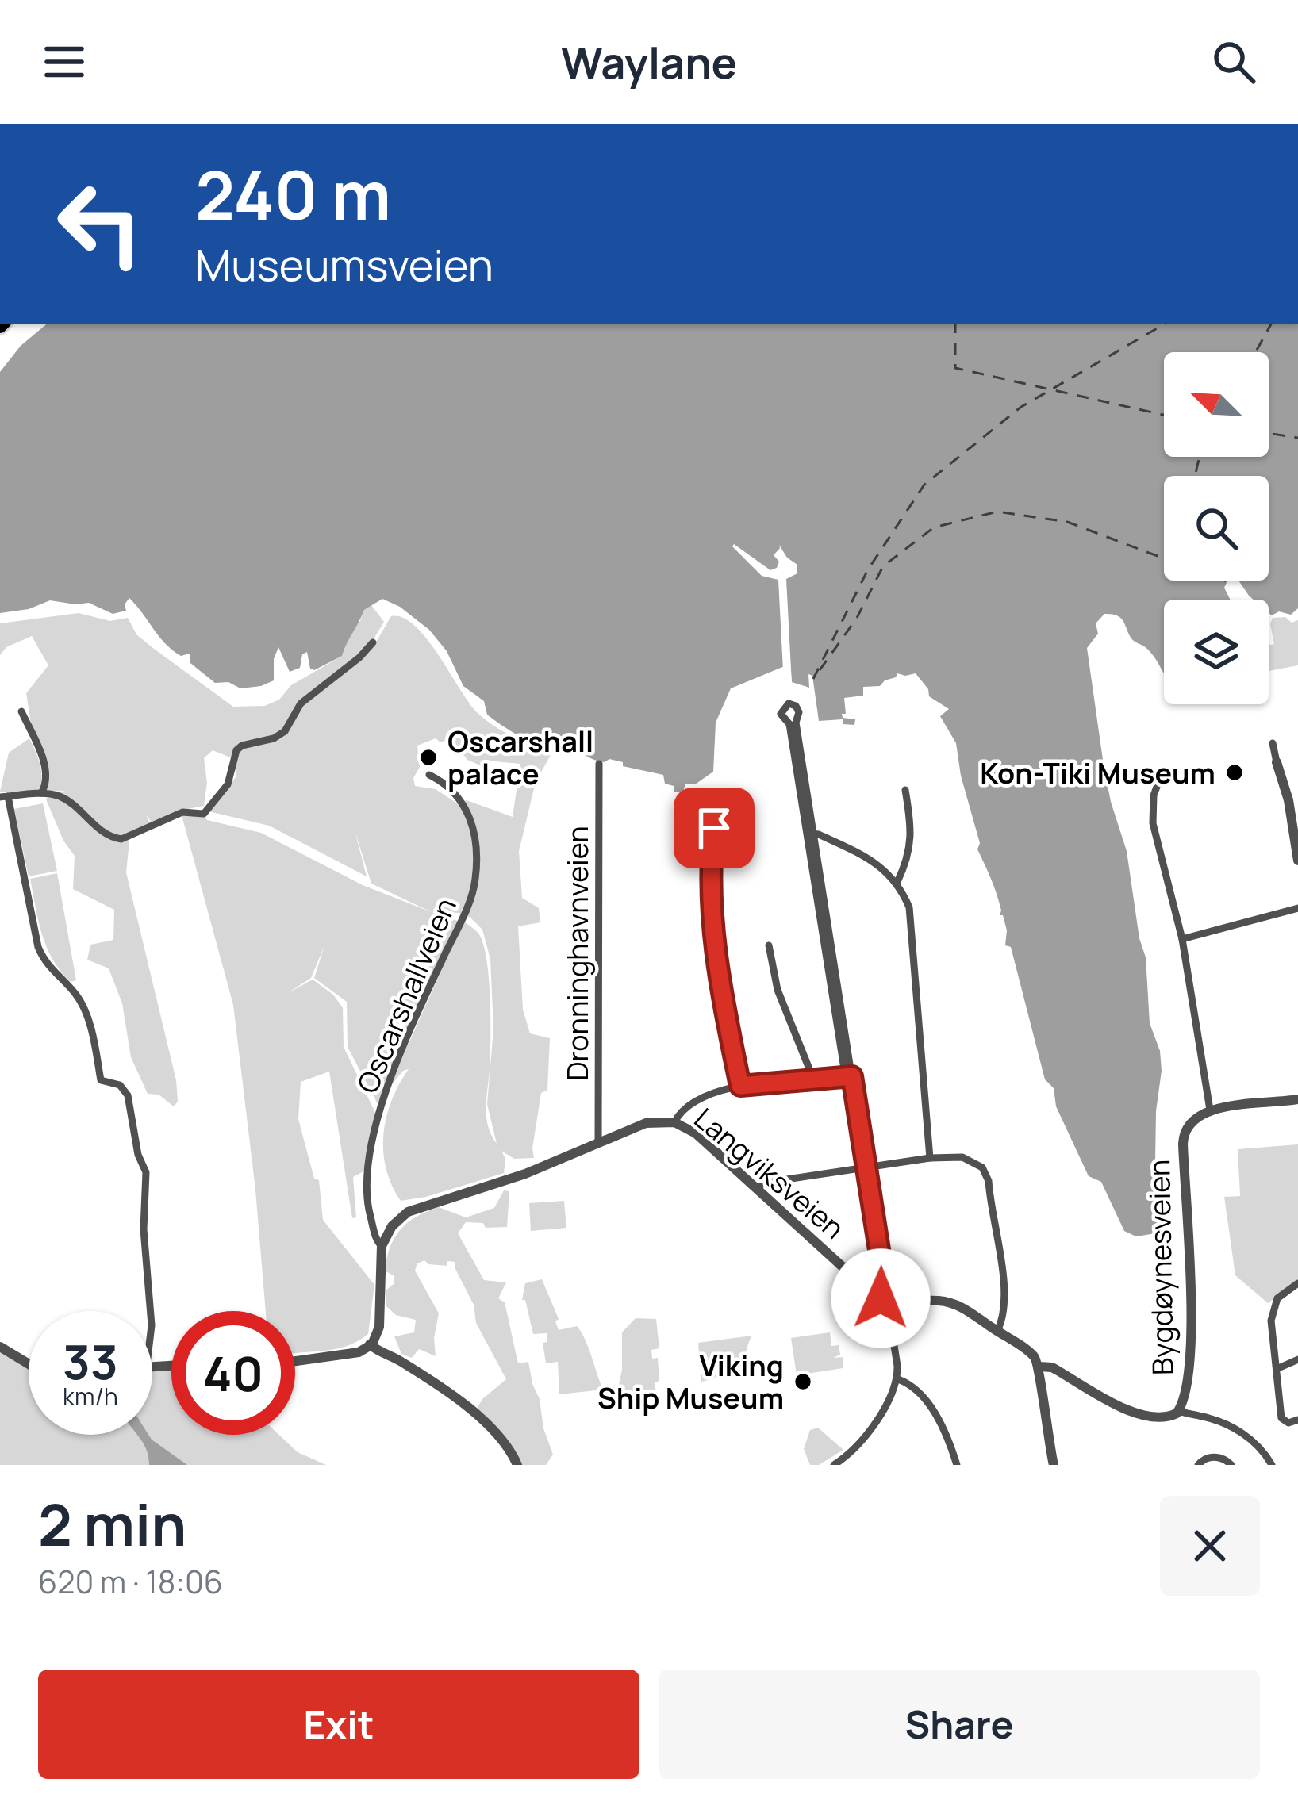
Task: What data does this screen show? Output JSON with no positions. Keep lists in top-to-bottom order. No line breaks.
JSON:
{"streets":{"street":["Dronninghavnveien","Oscarshallveien","Langviksveien","Bygdøynesveien"]},"crossings":[["Dronninghavnveien","Langviksveien"],["Oscarshallveien","Langviksveien"]],"places":["Oscarshall palace","Kon-Tiki Museum","Viking Ship Museum"],"north":"top left","page":{"header":"Waylane","turn":["240 m","Museumsveien"],"speed":"33 km/h","limit":"40","heading":["2 min","620 m · 18:06"],"buttons":["Exit","Share"]}}
